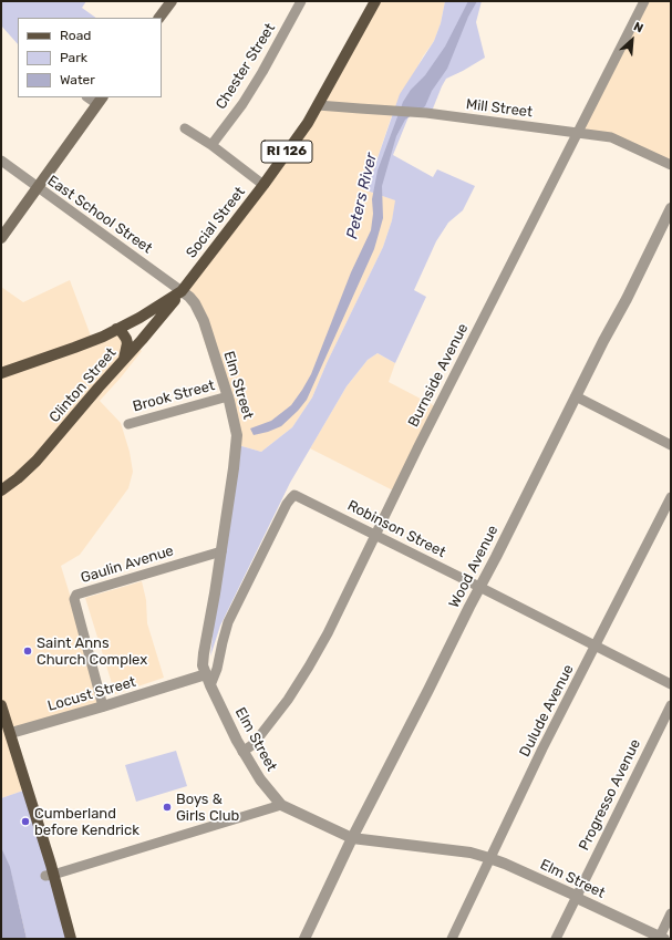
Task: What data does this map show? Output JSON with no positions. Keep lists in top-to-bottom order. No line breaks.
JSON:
{"streets":{"main road":["RI 126","Social Street","Clinton Street"],"street":["Chester Street","Mill Street","East School Street","Burnside Avenue","Elm Street","Brook Street","Robinson Street","Gaulin Avenue","Wood Avenue","Locust Street","Dulude Avenue","Progresso Avenue"]},"crossings":[["Mill Street","Social Street"],["Mill Street","Burnside Avenue"],["East School Street","Social Street"],["East School Street","Clinton Street"],["East School Street","Elm Street"],["Social Street","Clinton Street"],["Social Street","Elm Street"],["Burnside Avenue","Elm Street"],["Burnside Avenue","Robinson Street"],["Clinton Street","Elm Street"],["Elm Street","Brook Street"],["Elm Street","Robinson Street"],["Elm Street","Gaulin Avenue"],["Elm Street","Wood Avenue"],["Elm Street","Locust Street"],["Elm Street","Dulude Avenue"],["Elm Street","Progresso Avenue"],["Robinson Street","Wood Avenue"],["Robinson Street","Locust Street"],["Robinson Street","Dulude Avenue"],["Gaulin Avenue","Locust Street"]],"water":["Peters River"],"places":["Saint Anns Church Complex","Boys & Girls Club","Cumberland before Kendrick"],"legend":["Road","Park","Water"],"north":"top right"}
